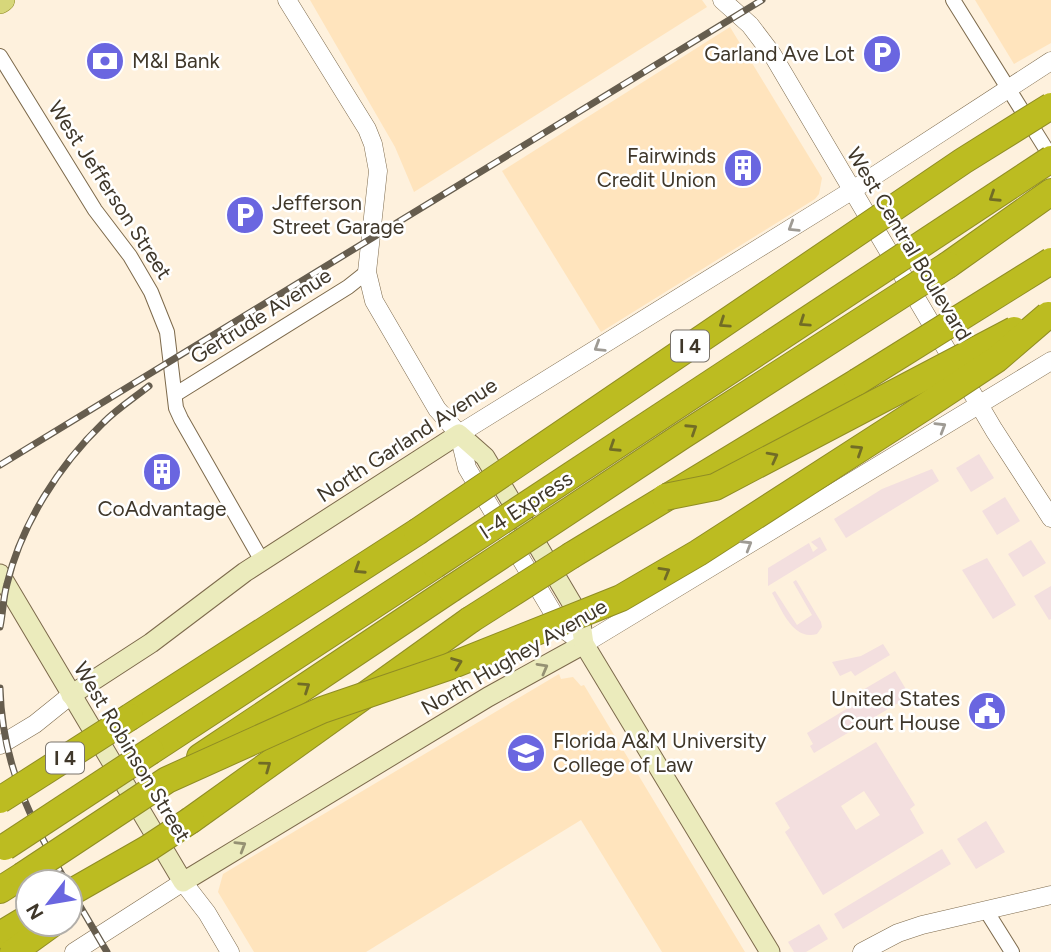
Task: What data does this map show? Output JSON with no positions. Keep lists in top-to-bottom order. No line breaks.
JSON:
{"streets":{"highway":["I 4","I-4 Express"],"main road":["North Garland Avenue","North Hughey Avenue","West Robinson Street"],"street":["West Jefferson Street","West Central Boulevard","Gertrude Avenue"]},"crossings":[["West Jefferson Street","Gertrude Avenue"],["West Jefferson Street","North Garland Avenue"],["West Central Boulevard","North Garland Avenue"],["West Central Boulevard","North Hughey Avenue"],["North Garland Avenue","West Robinson Street"],["North Hughey Avenue","West Robinson Street"]],"one_way":["North Garland Avenue","North Hughey Avenue"],"places":{"parking":["Garland Ave Lot","Jefferson Street Garage"],"bank":["M&I Bank"],"building":["Fairwinds Credit Union","CoAdvantage"],"public building":["United States Court House"],"school or university":["Florida A&M University College of Law"]},"north":"bottom left"}
